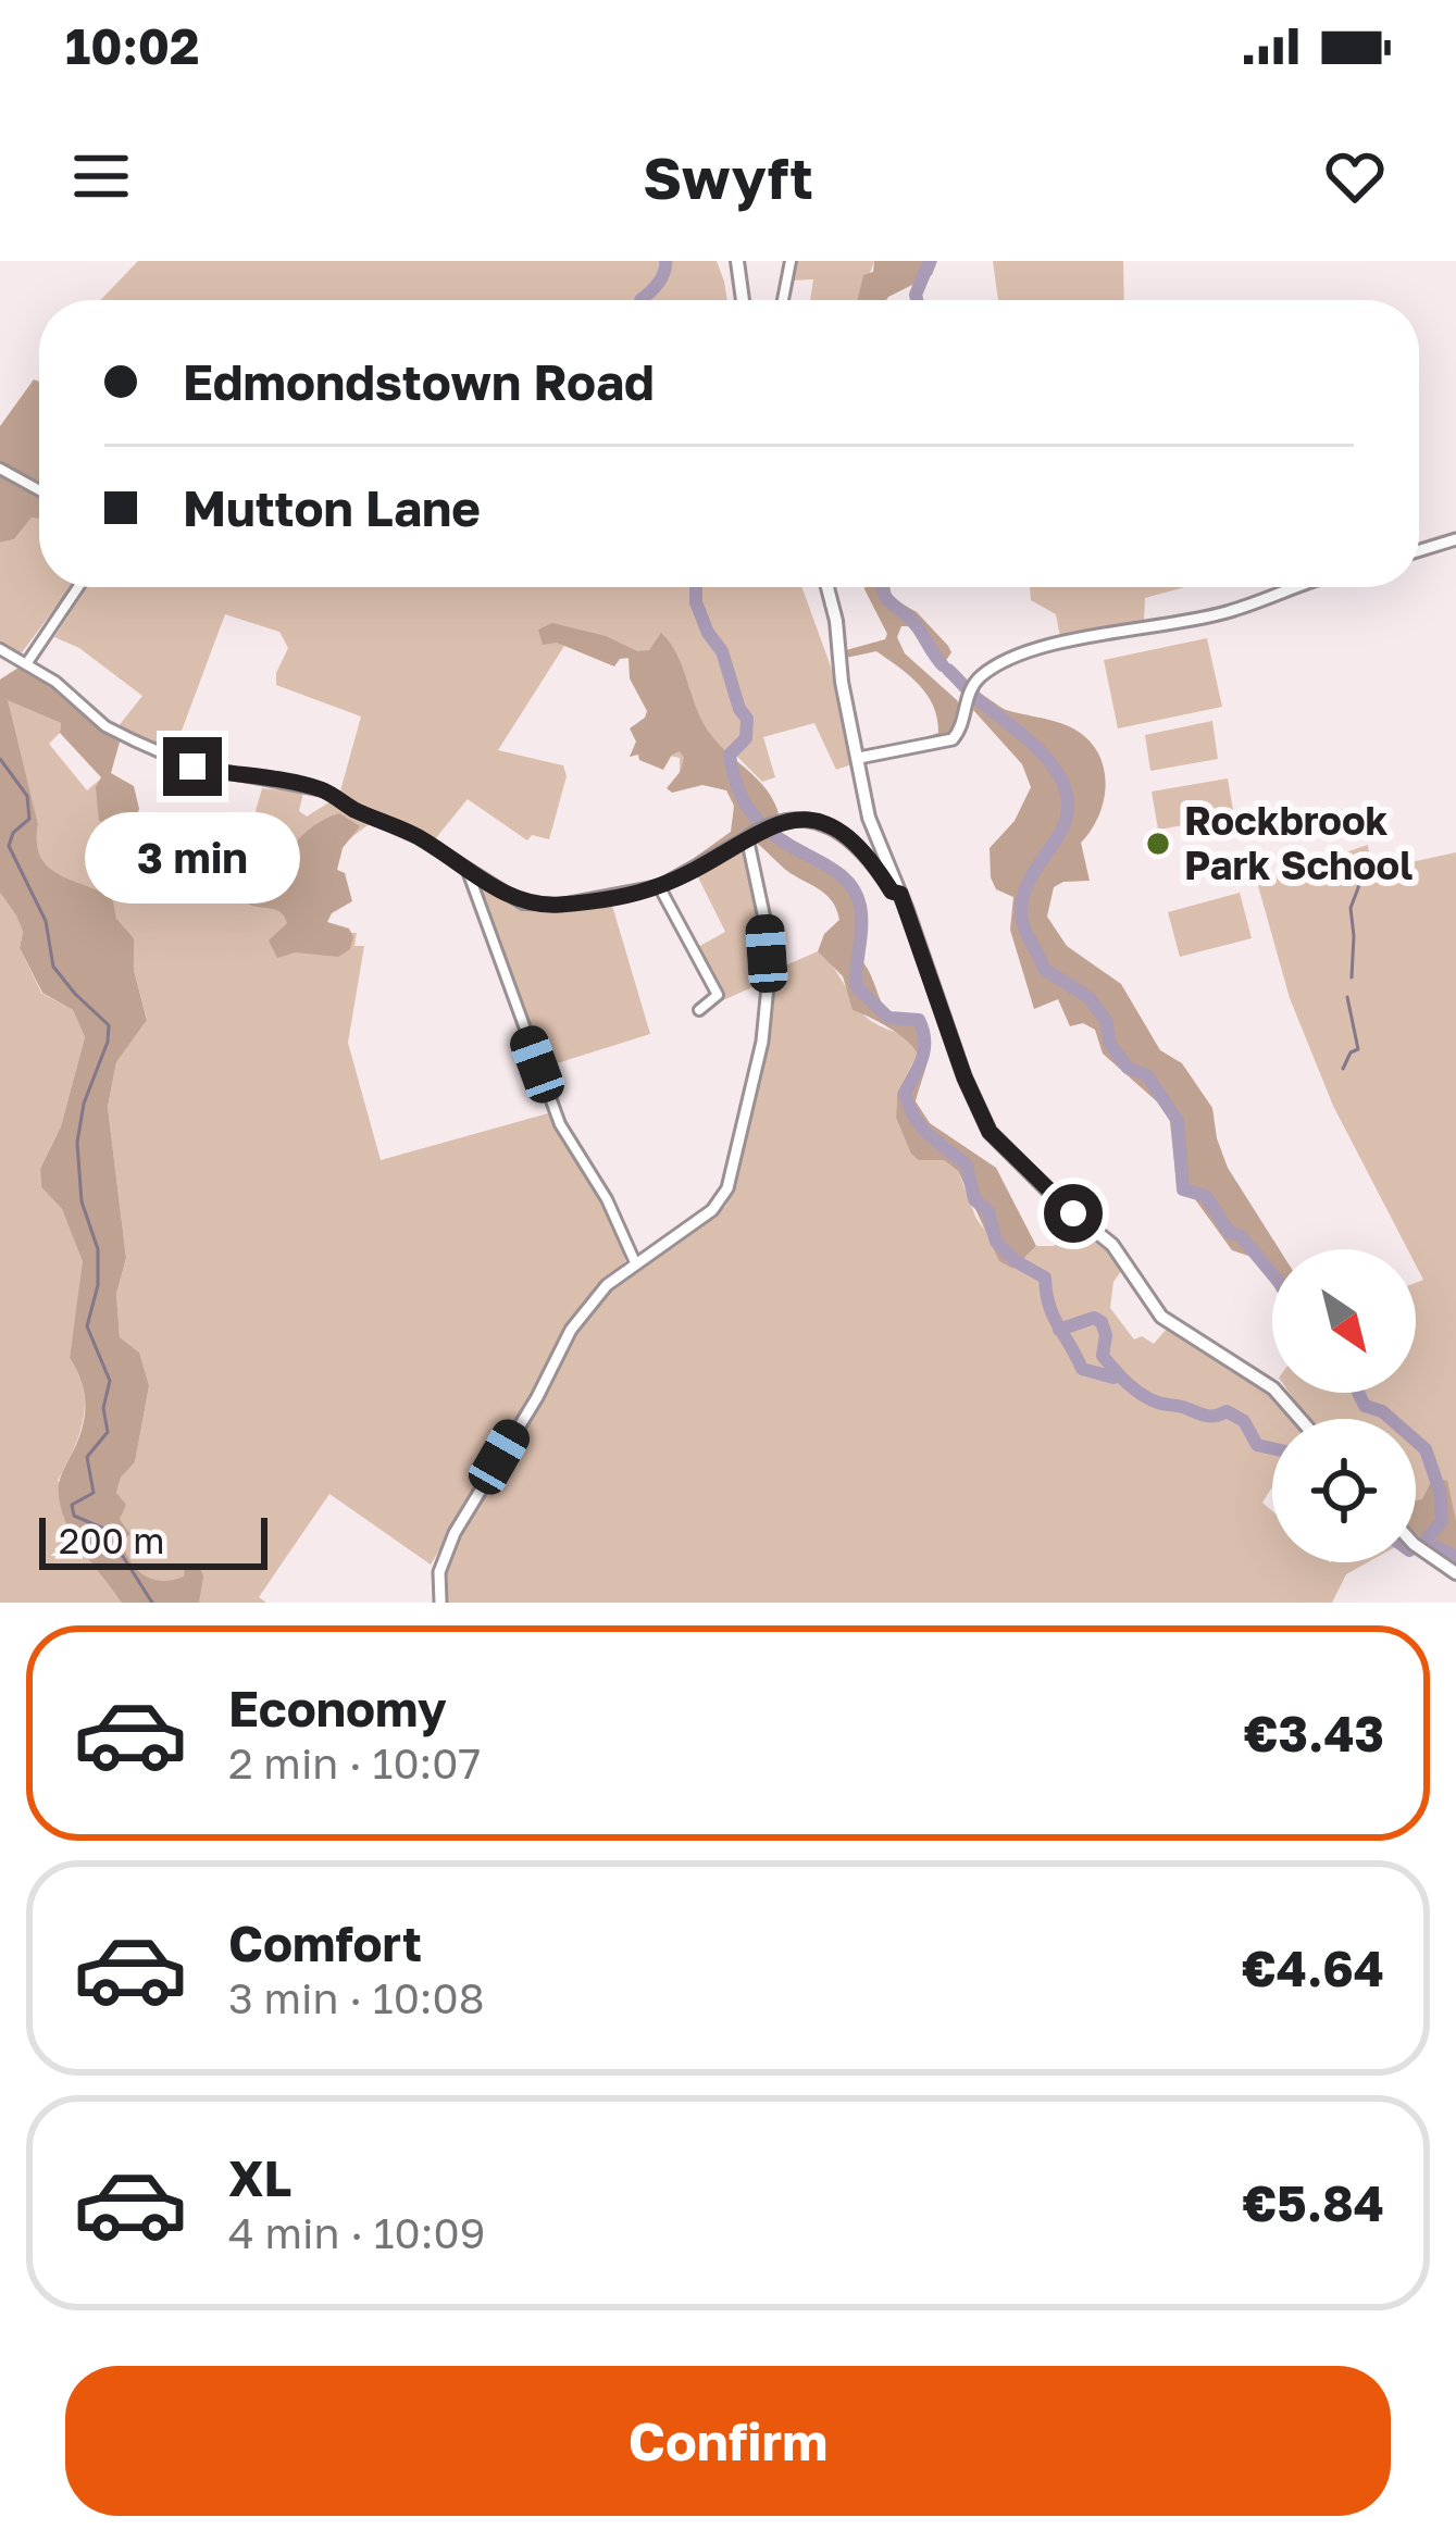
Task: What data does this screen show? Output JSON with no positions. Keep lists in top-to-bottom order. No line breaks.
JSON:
{"places":["Rockbrook Park School"],"scale_bar":"200 m","north":"bottom right","page":{"status":"10:02","header":"Swyft","banner":["Edmondstown Road","Mutton Lane"],"bubble":"3 min","scale":"200 m","list":[{"name":"Economy","note":"2 min · 10:07","value":"€3.43"},{"name":"Comfort","note":"3 min · 10:08","value":"€4.64"},{"name":"XL","note":"4 min · 10:09","value":"€5.84"}],"buttons":"Confirm"}}
